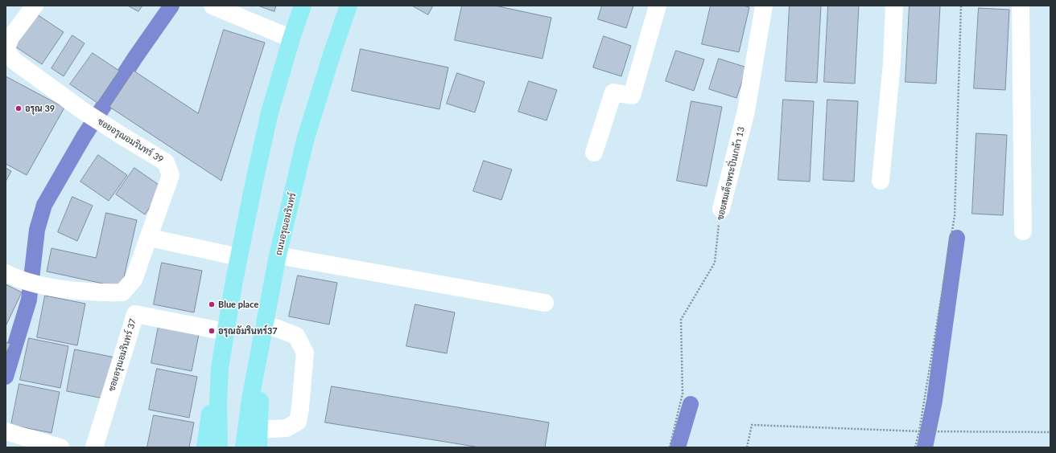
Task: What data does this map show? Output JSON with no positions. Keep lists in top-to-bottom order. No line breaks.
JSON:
{"streets":{"main road":["ถนนอรุณอมรินทร์"],"street":["ซอยอรุณอมรินทร์ 39","ซอยสมเด็จพระปิ่นเกล้า 13","ซอยอรุณอมรินทร์ 37"]},"places":["อรุณ 39","Blue place","อรุณอัมรินทร์37"]}
